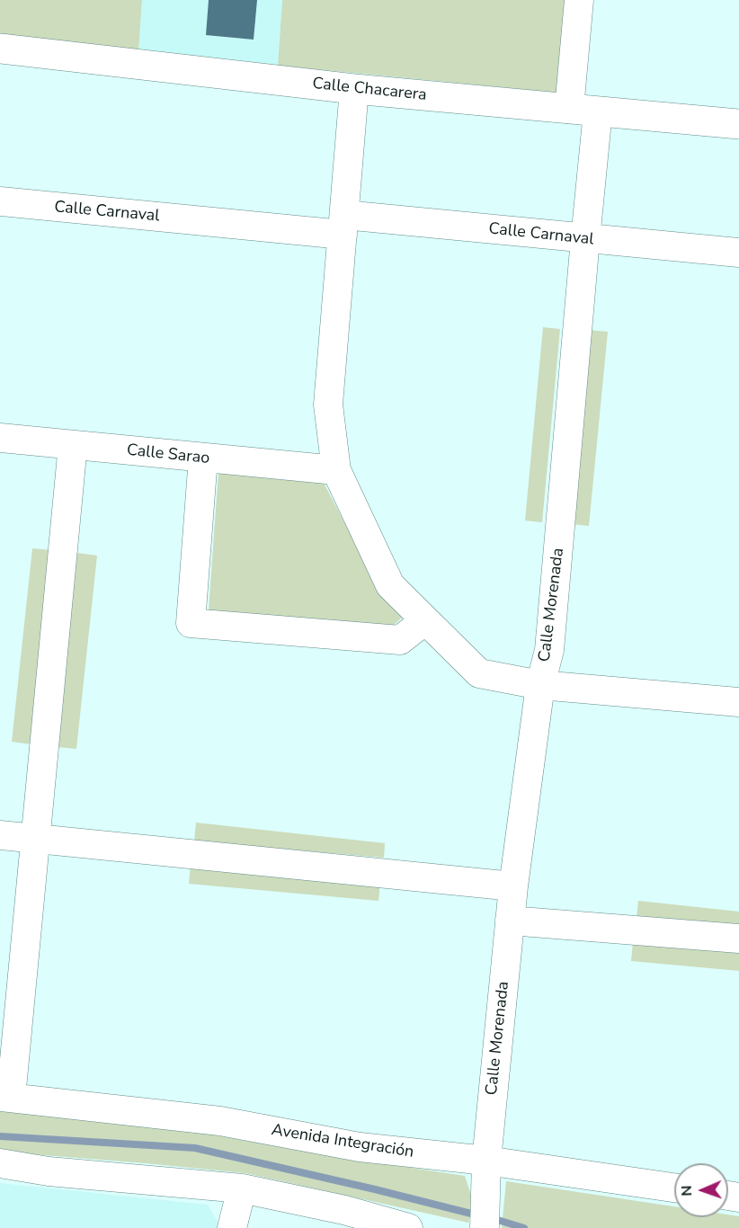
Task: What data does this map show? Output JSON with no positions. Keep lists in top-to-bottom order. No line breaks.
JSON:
{"streets":{"main road":["Calle Chacarera"],"street":["Calle Carnaval","Calle Sarao","Calle Morenada","Avenida Integración"]},"crossings":[["Calle Chacarera","Calle Morenada"],["Calle Carnaval","Calle Morenada"],["Calle Morenada","Avenida Integración"]],"north":"left"}
